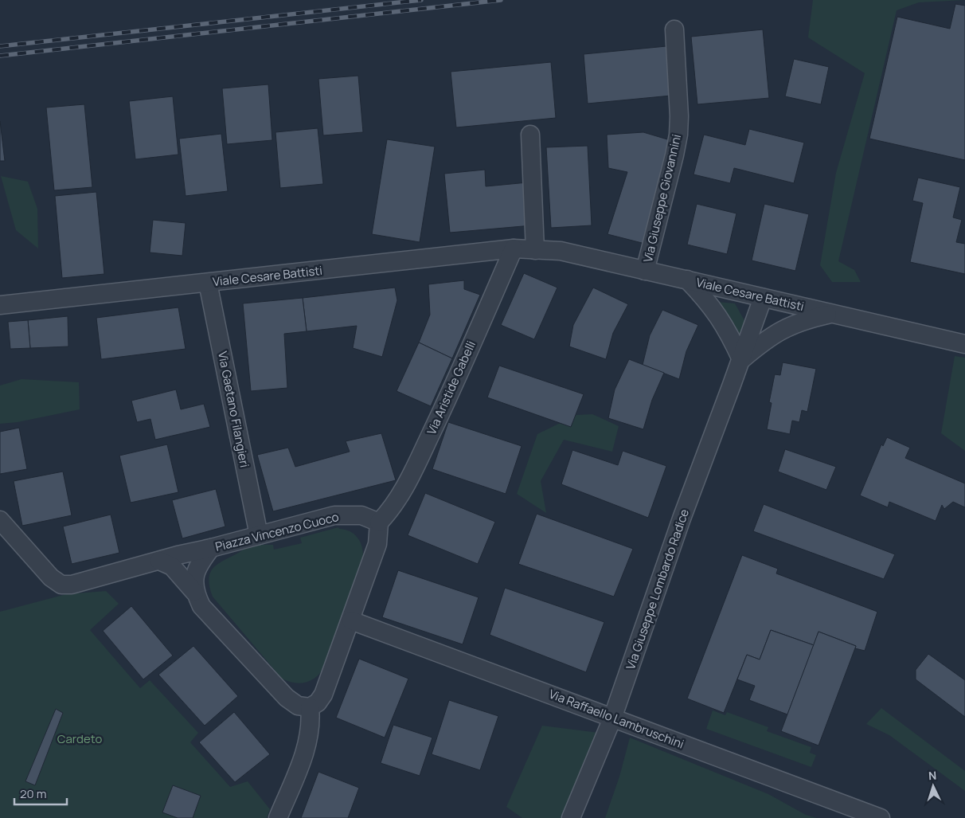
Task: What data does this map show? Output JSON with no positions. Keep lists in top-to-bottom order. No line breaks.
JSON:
{"streets":{"street":["Via Giuseppe Giovannini","Viale Cesare Battisti","Via Aristide Gabelli","Via Gaetano Filangieri","Piazza Vincenzo Cuoco","Via Giuseppe Lombardo Radice","Via Raffaello Lambruschini"]},"crossings":[["Via Giuseppe Giovannini","Viale Cesare Battisti"],["Viale Cesare Battisti","Via Aristide Gabelli"],["Viale Cesare Battisti","Via Gaetano Filangieri"],["Viale Cesare Battisti","Via Giuseppe Lombardo Radice"],["Via Aristide Gabelli","Piazza Vincenzo Cuoco"],["Via Gaetano Filangieri","Piazza Vincenzo Cuoco"],["Via Giuseppe Lombardo Radice","Via Raffaello Lambruschini"]],"parks":["Cardeto"],"scale_bar":"20 m","north":"top"}
